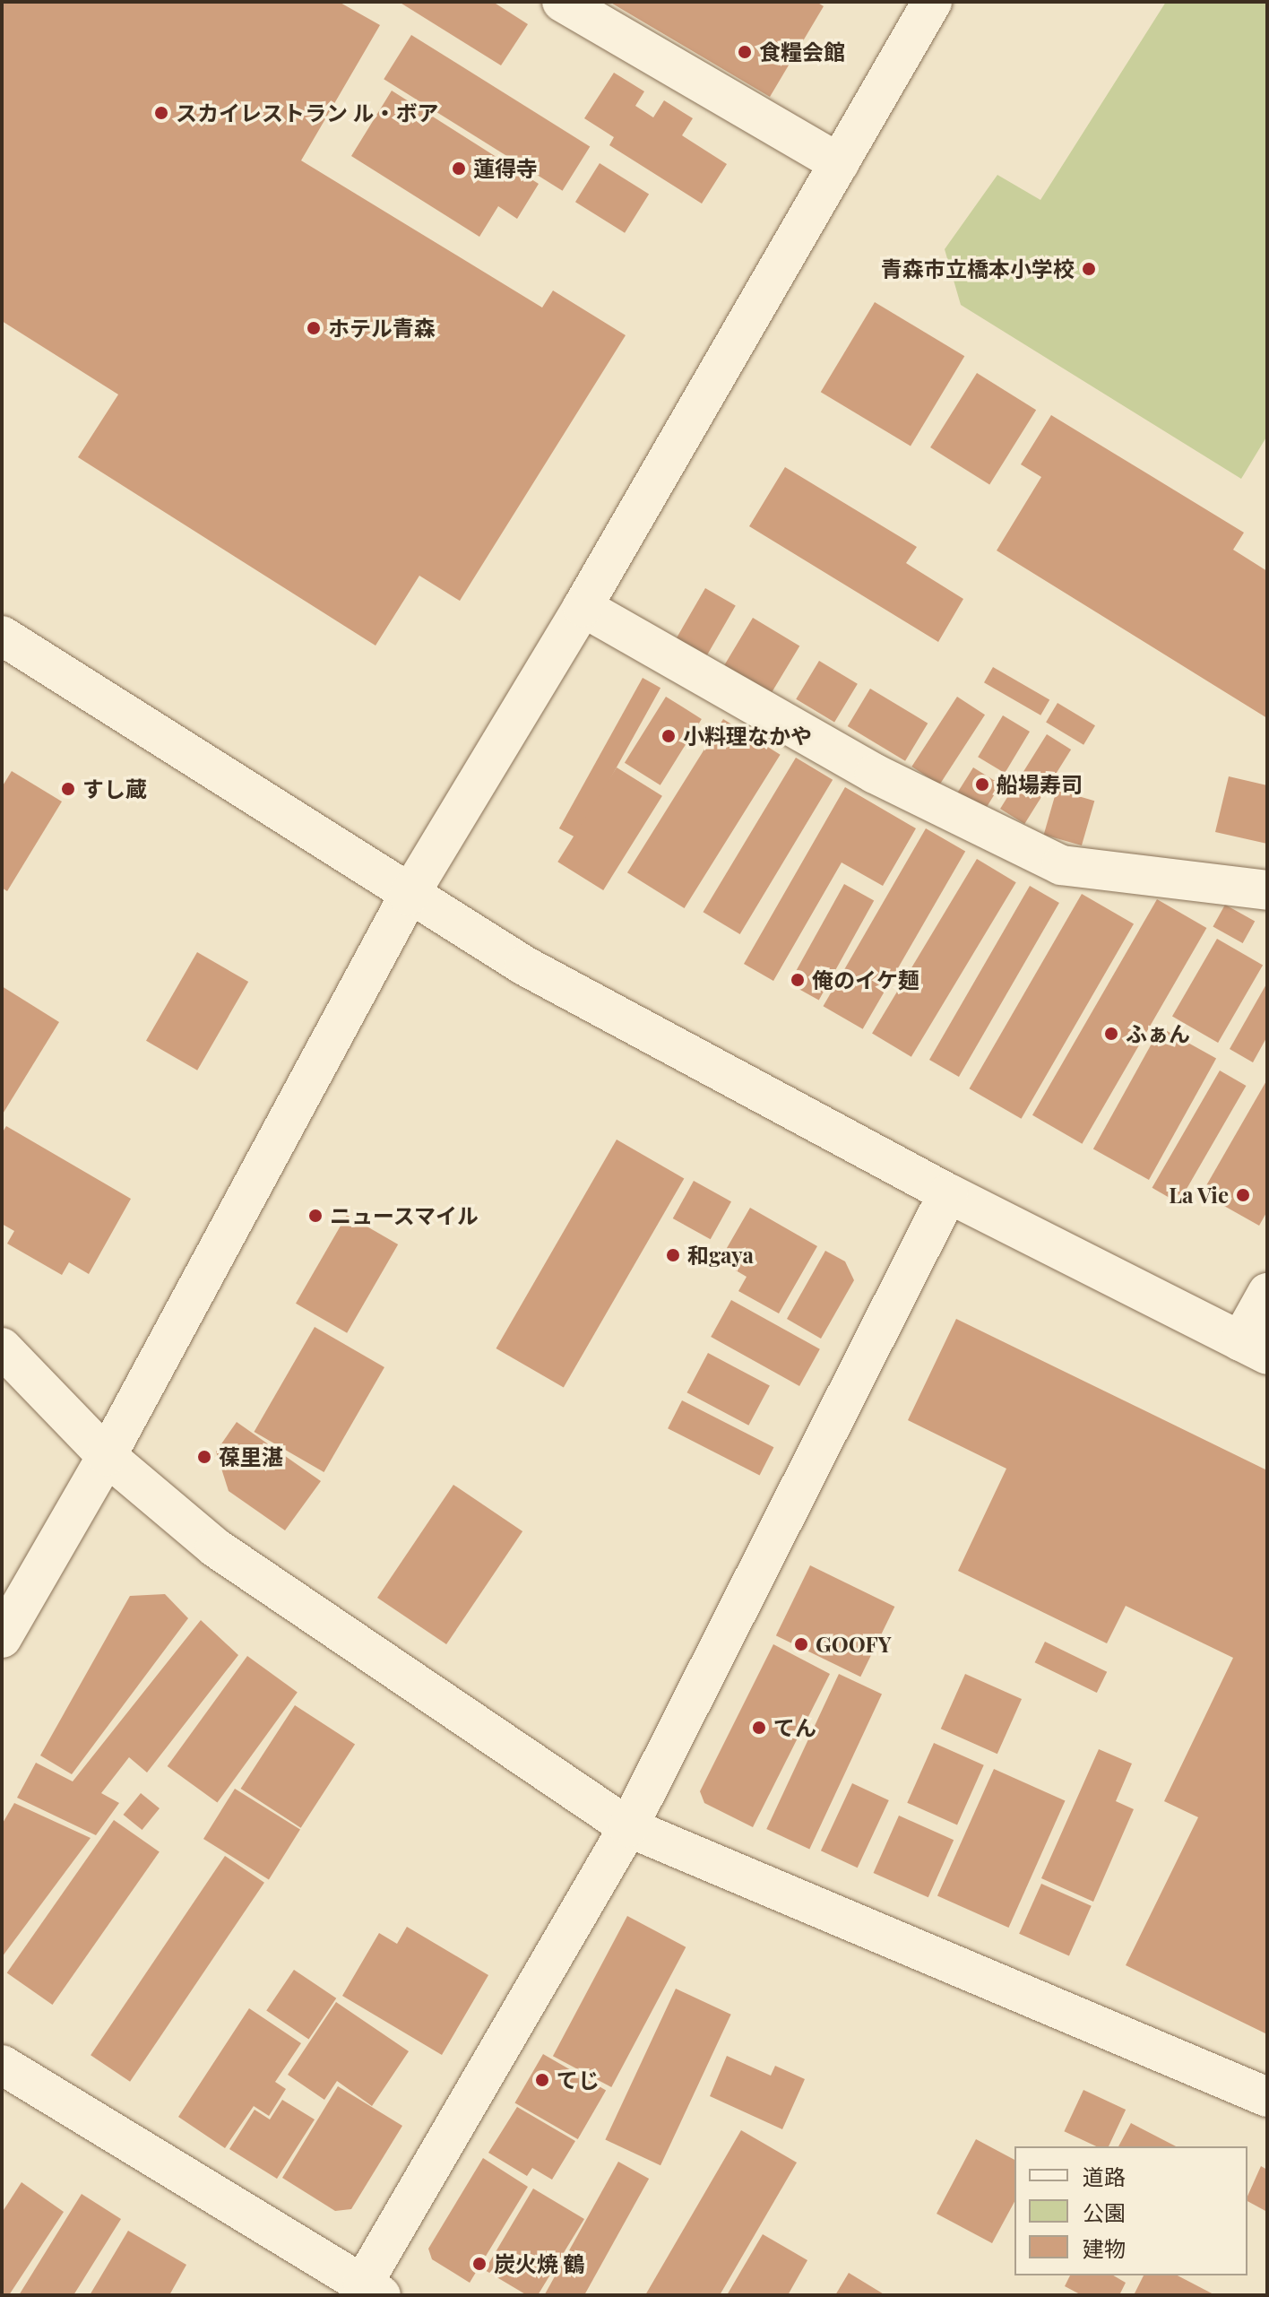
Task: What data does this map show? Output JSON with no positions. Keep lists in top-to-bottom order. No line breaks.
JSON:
{"places":["食糧会館","スカイレストラン ル・ボア","蓮得寺","青森市立橋本小学校","ホテル青森","小料理なかや","船場寿司","すし蔵","俺のイケ麺","ふぁん","La Vie","ニュースマイル","和gaya","葆里湛","GOOFY","てん","てじ","炭火焼 鶴"],"legend":["道路","公園","建物"]}
